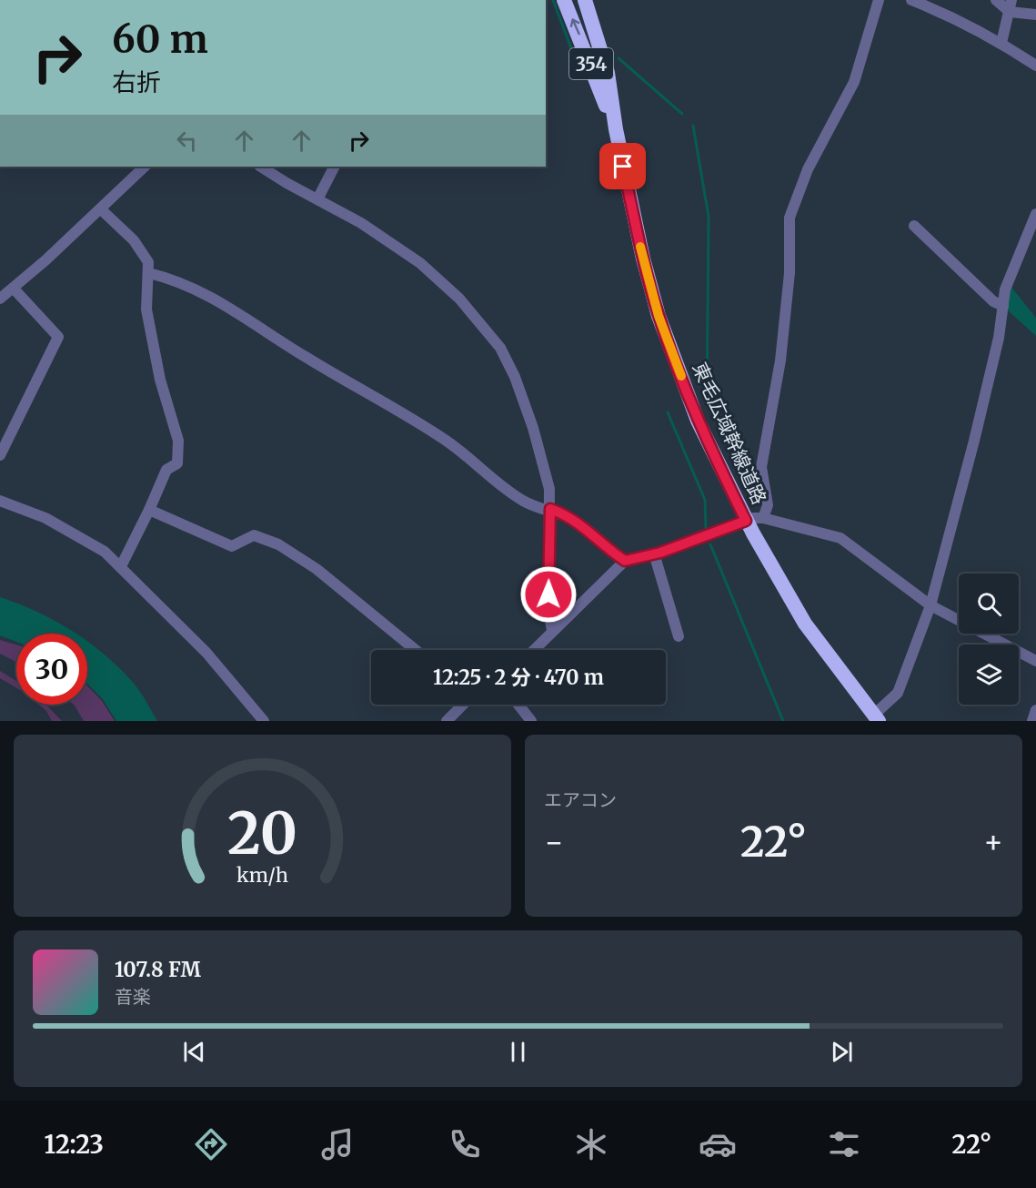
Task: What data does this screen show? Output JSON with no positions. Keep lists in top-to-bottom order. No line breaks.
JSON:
{"streets":{"highway":["354","東毛広域幹線道路"]},"page":{"turn":["60 m","右折"],"limit":"30","trip":"12:25 · 2 分 · 470 m","tile":"エアコン","heat":["−","22°","+"],"song":["107.8 FM","音楽"],"tabs":["12:23","22°"],"gauge":["20","km/h"]}}
